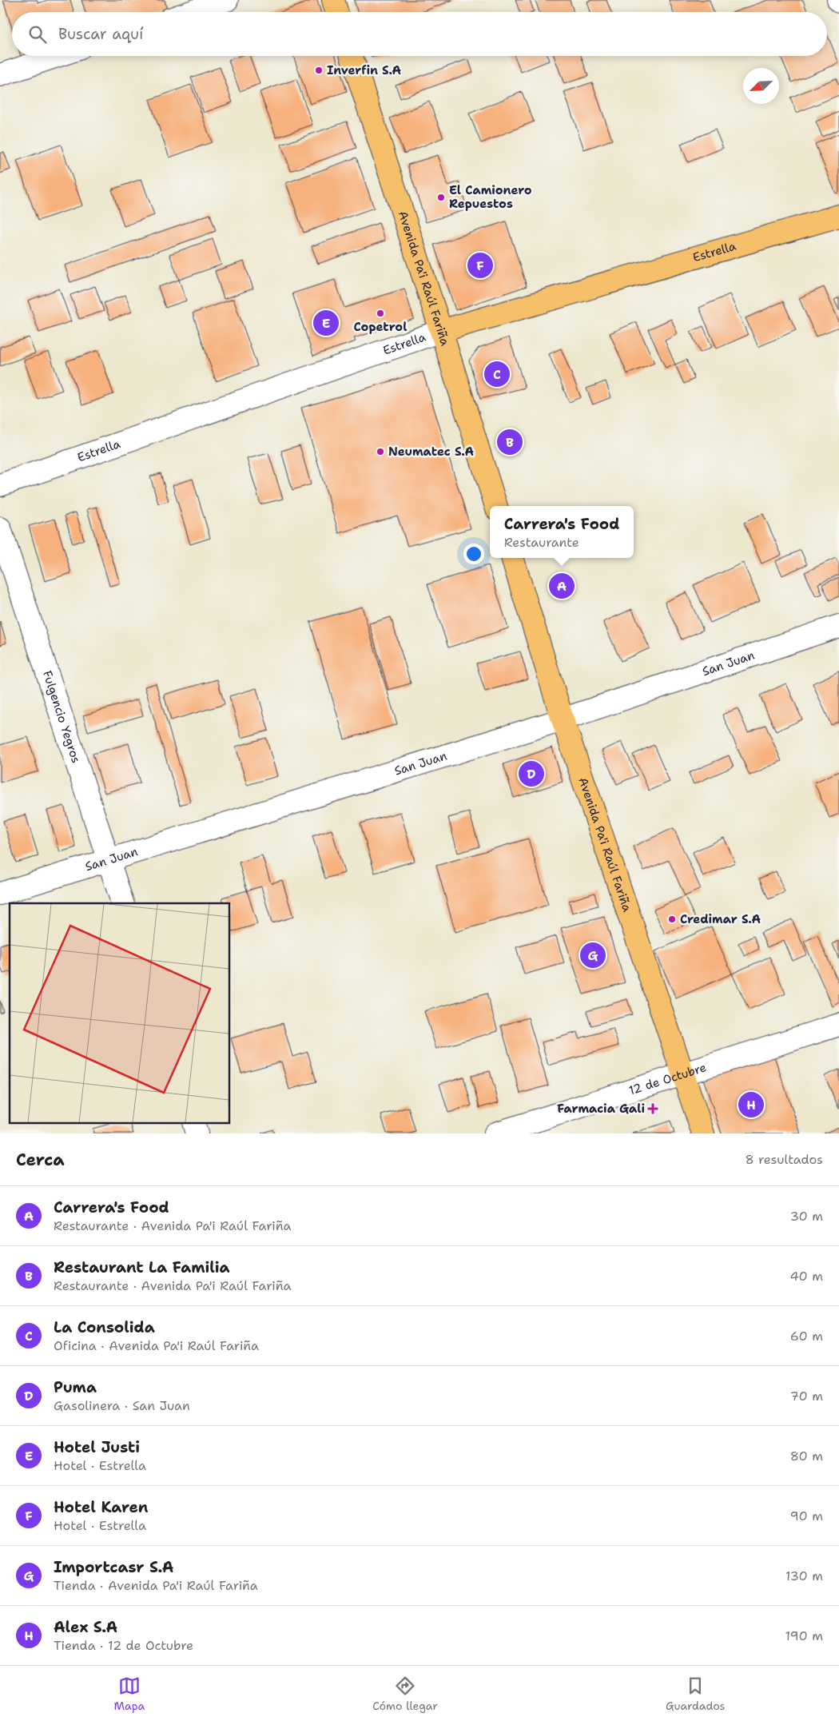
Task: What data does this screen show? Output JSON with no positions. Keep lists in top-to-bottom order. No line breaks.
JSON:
{"streets":{"main road":["Estrella","Avenida Pa'i Raúl Fariña"],"street":["San Juan","Fulgencio Yegros","12 de Octubre"]},"crossings":[["Estrella","Avenida Pa'i Raúl Fariña"],["Avenida Pa'i Raúl Fariña","San Juan"],["Avenida Pa'i Raúl Fariña","12 de Octubre"],["San Juan","Fulgencio Yegros"]],"places":{"other":["Inverfin S.A","El Camionero Repuestos","Copetrol","Neumatec S.A","Credimar S.A"],"health":["Farmacia Gali"]},"north":"bottom left","page":{"search":"Buscar aquí","pins":["F","E","C","B","A","D","G","H"],"popup":["Carrera's Food","Restaurante"],"heading":["Cerca","8 resultados"],"list":[{"mark":"A","name":"Carrera's Food","note":"Restaurante · Avenida Pa'i Raúl Fariña","value":"30 m"},{"mark":"B","name":"Restaurant La Familia","note":"Restaurante · Avenida Pa'i Raúl Fariña","value":"40 m"},{"mark":"C","name":"La Consolida","note":"Oficina · Avenida Pa'i Raúl Fariña","value":"60 m"},{"mark":"D","name":"Puma","note":"Gasolinera · San Juan","value":"70 m"},{"mark":"E","name":"Hotel Justi","note":"Hotel · Estrella","value":"80 m"},{"mark":"F","name":"Hotel Karen","note":"Hotel · Estrella","value":"90 m"},{"mark":"G","name":"Importcasr S.A","note":"Tienda · Avenida Pa'i Raúl Fariña","value":"130 m"},{"mark":"H","name":"Alex S.A","note":"Tienda · 12 de Octubre","value":"190 m"}],"nav":["Mapa","Cómo llegar","Guardados"]}}
